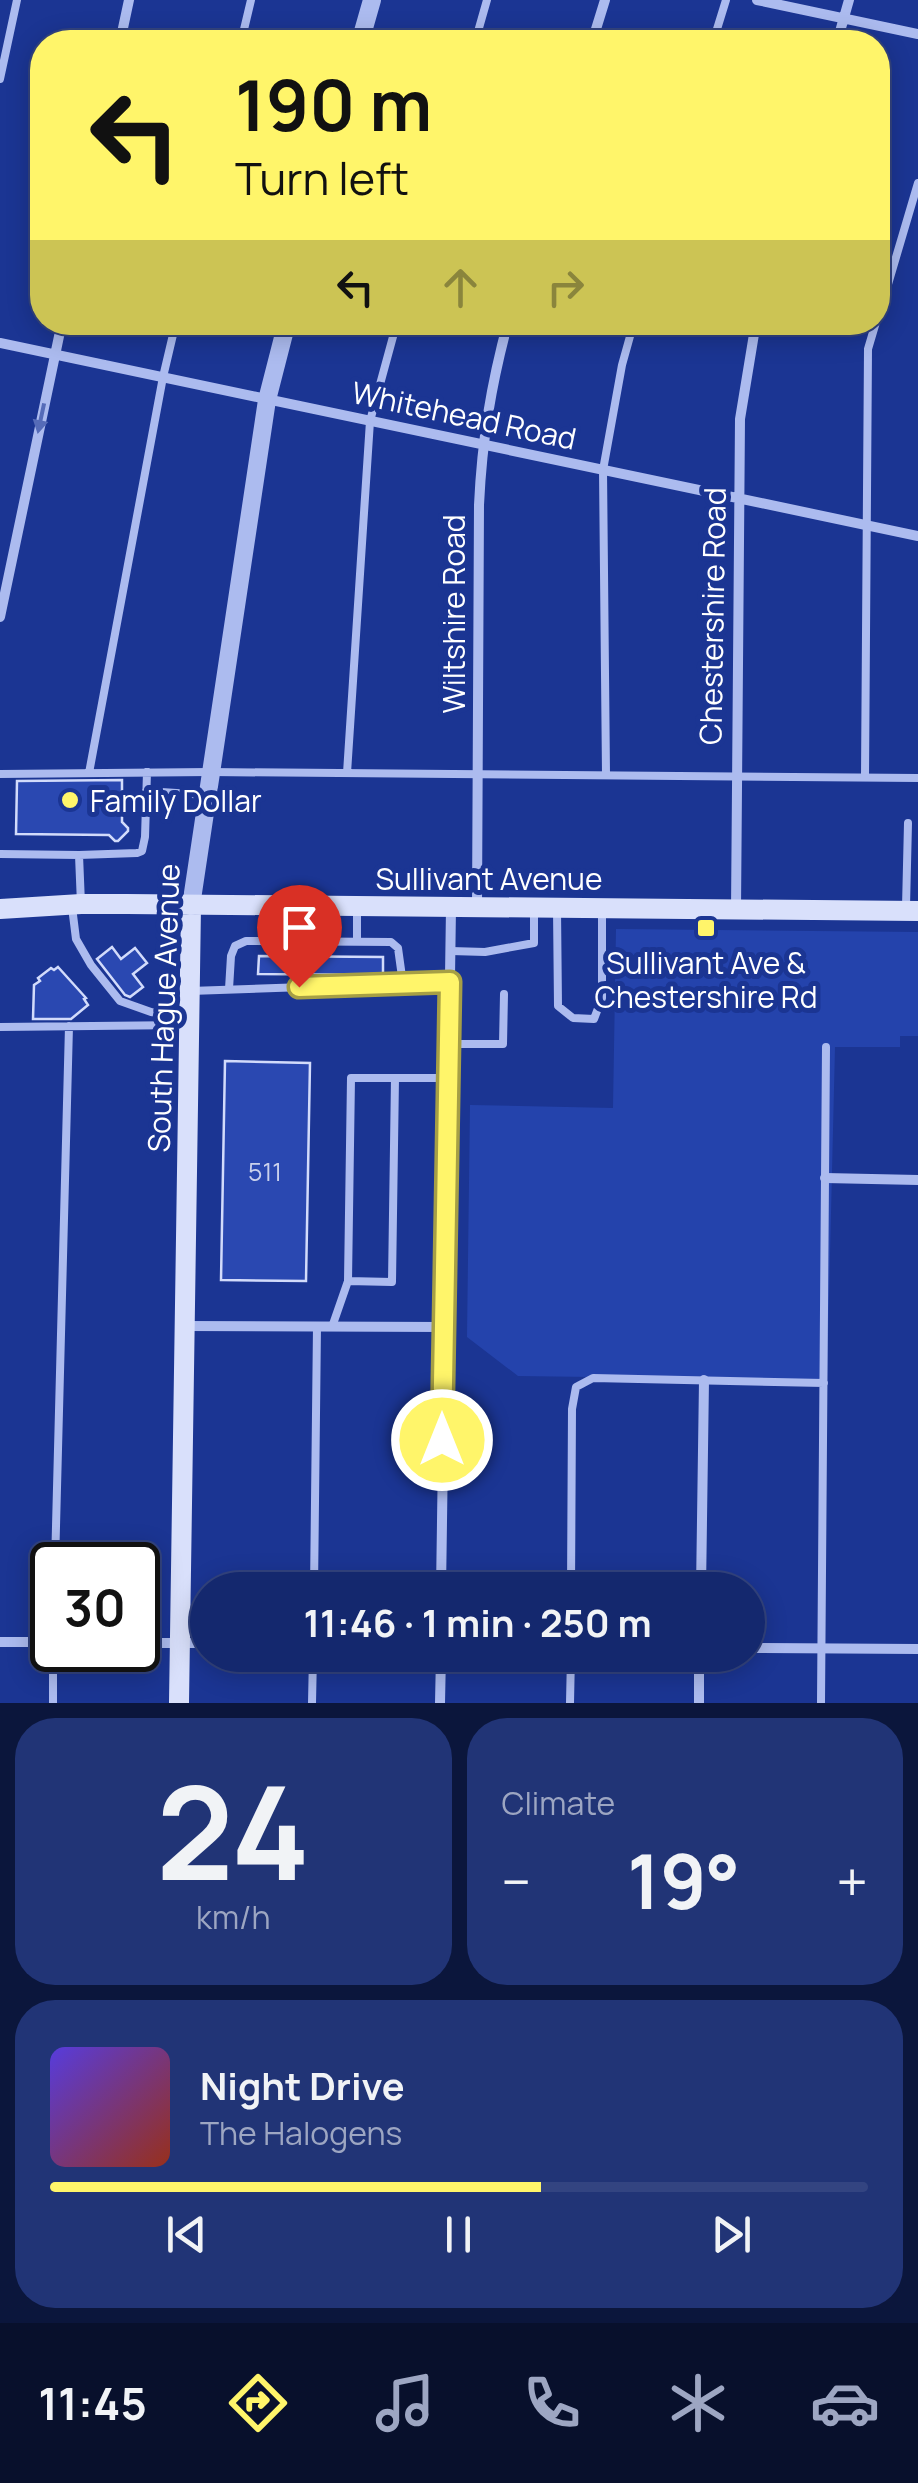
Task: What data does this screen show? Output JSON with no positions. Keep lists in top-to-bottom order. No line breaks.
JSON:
{"streets":{"main road":["Sullivant Avenue","South Hague Avenue"],"street":["Whitehead Road","Wiltshire Road","Chestershire Road"]},"crossings":[["Whitehead Road","Wiltshire Road"],["Whitehead Road","Chestershire Road"],["Whitehead Road","South Hague Avenue"],["Wiltshire Road","Sullivant Avenue"],["Chestershire Road","Sullivant Avenue"],["Sullivant Avenue","South Hague Avenue"]],"places":{"other":["Family Dollar"],"transit":["Sullivant Ave & Chestershire Rd"]},"house_numbers":["511"],"page":{"turn":["190 m","Turn left"],"limit":"30","trip":"11:46 · 1 min · 250 m","tile":[["24","km/h"],"Climate"],"heat":["−","19°","+"],"song":["Night Drive","The Halogens"],"tabs":"11:45"}}
